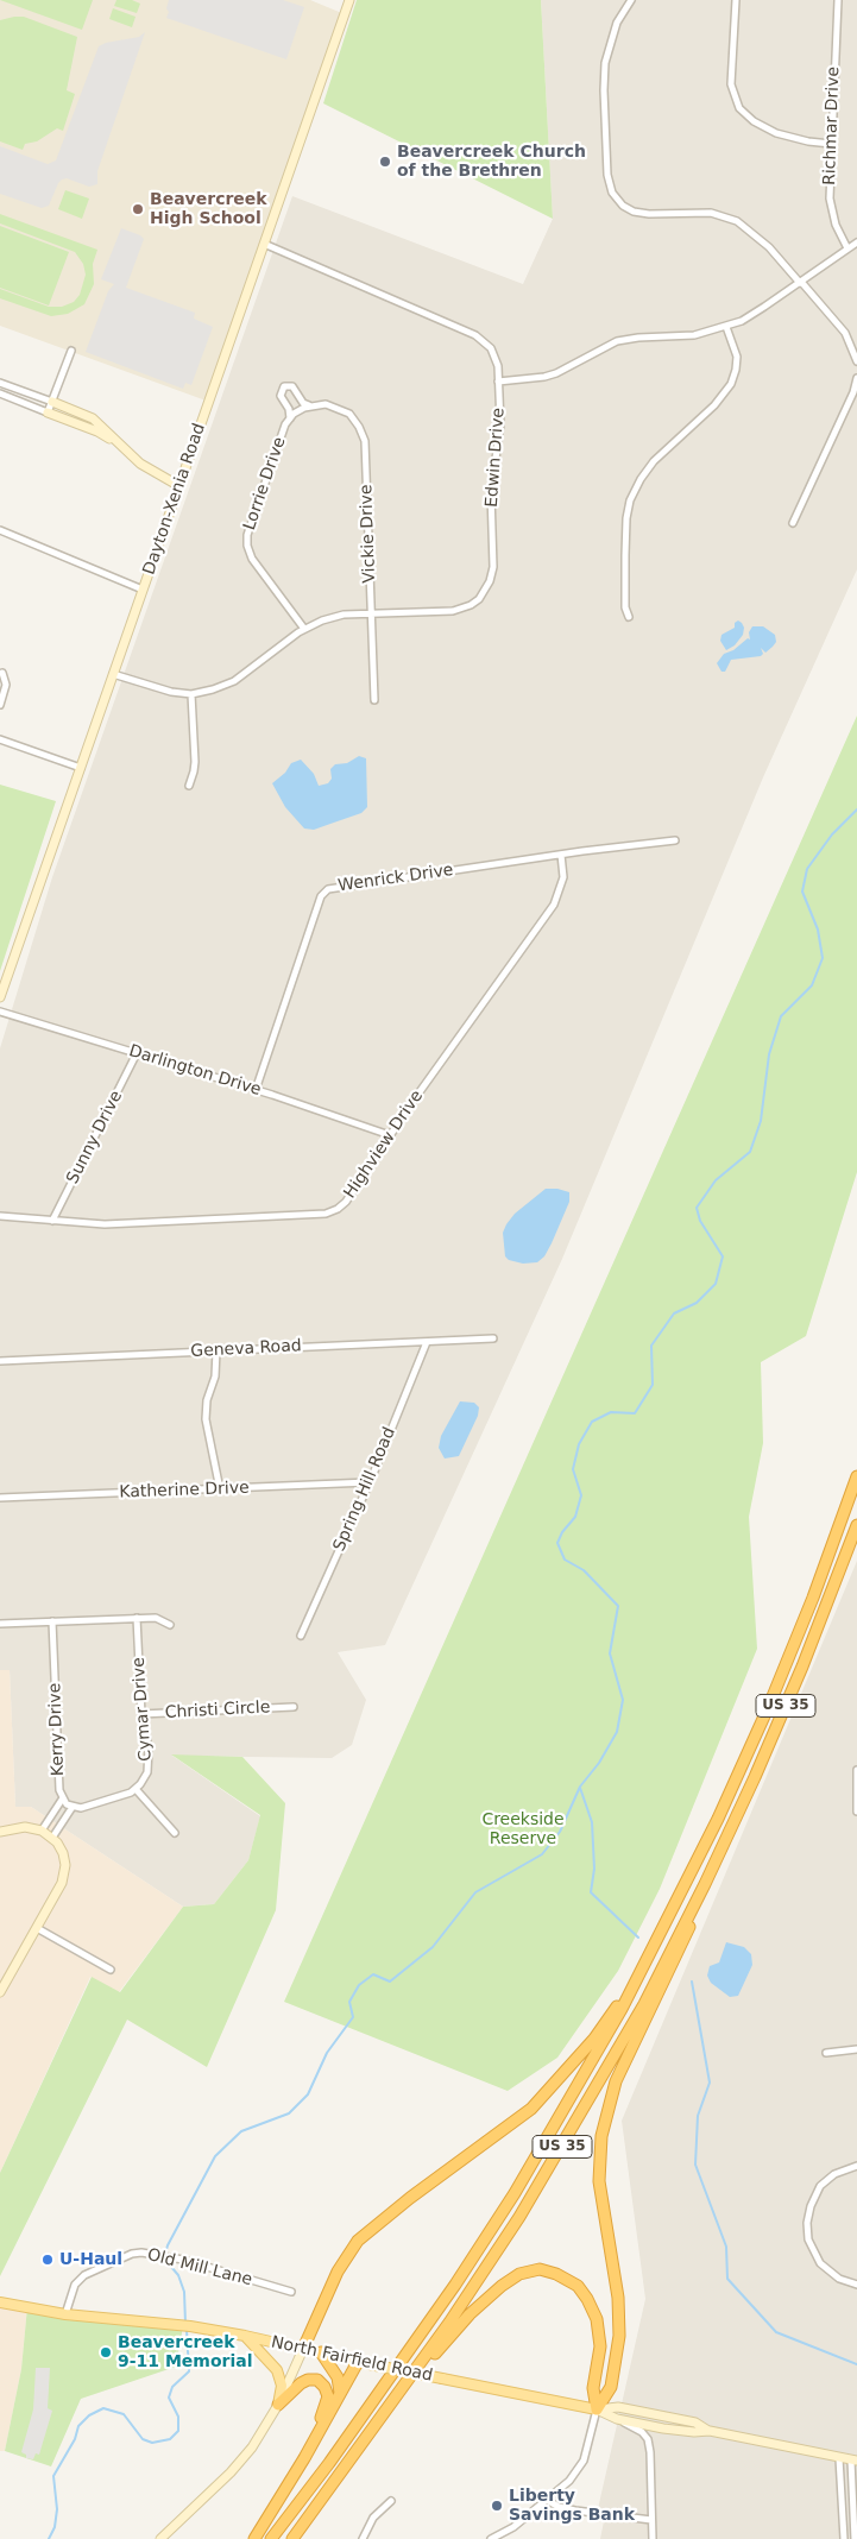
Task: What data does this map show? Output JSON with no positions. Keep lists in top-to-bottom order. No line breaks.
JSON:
{"streets":{"highway":["US 35"],"main road":["Dayton-Xenia Road","North Fairfield Road"],"street":["Richmar Drive","Edwin Drive","Lorrie Drive","Vickie Drive","Wenrick Drive","Darlington Drive","Sunny Drive","Highview Drive","Geneva Road","Spring Hill Road","Katherine Drive","Cymar Drive","Christi Circle","Kerry Drive","Old Mill Lane"]},"crossings":[["Edwin Drive","Lorrie Drive"],["Edwin Drive","Dayton-Xenia Road"],["Edwin Drive","Vickie Drive"],["Lorrie Drive","Vickie Drive"],["Wenrick Drive","Darlington Drive"],["Wenrick Drive","Highview Drive"],["Darlington Drive","Sunny Drive"],["Darlington Drive","Highview Drive"],["Sunny Drive","Highview Drive"],["Geneva Road","Spring Hill Road"],["Spring Hill Road","Katherine Drive"],["Cymar Drive","Christi Circle"],["Old Mill Lane","North Fairfield Road"]],"parks":["Creekside Reserve"],"places":["Beavercreek Church of the Brethren","Beavercreek High School","U-Haul","Beavercreek 9-11 Memorial","Liberty Savings Bank"]}
